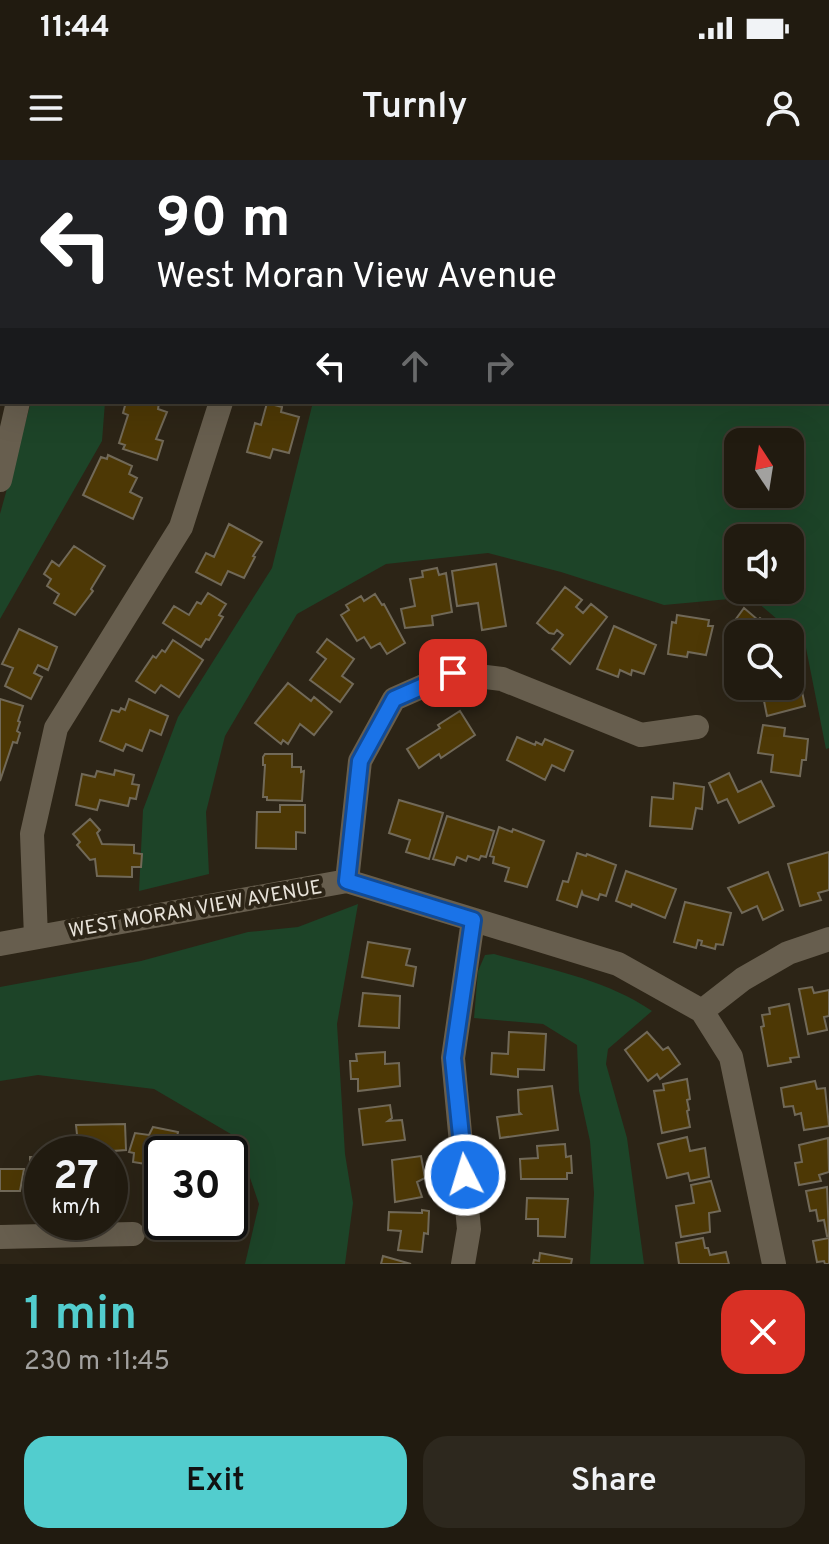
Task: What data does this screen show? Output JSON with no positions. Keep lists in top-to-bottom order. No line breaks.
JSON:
{"streets":{"street":["WEST MORAN VIEW AVENUE"]},"north":"top","page":{"status":"11:44","header":"Turnly","turn":["90 m","West Moran View Avenue"],"speed":"27 km/h","limit":"30","heading":["1 min","230 m · 11:45"],"buttons":["Exit","Share"]}}
